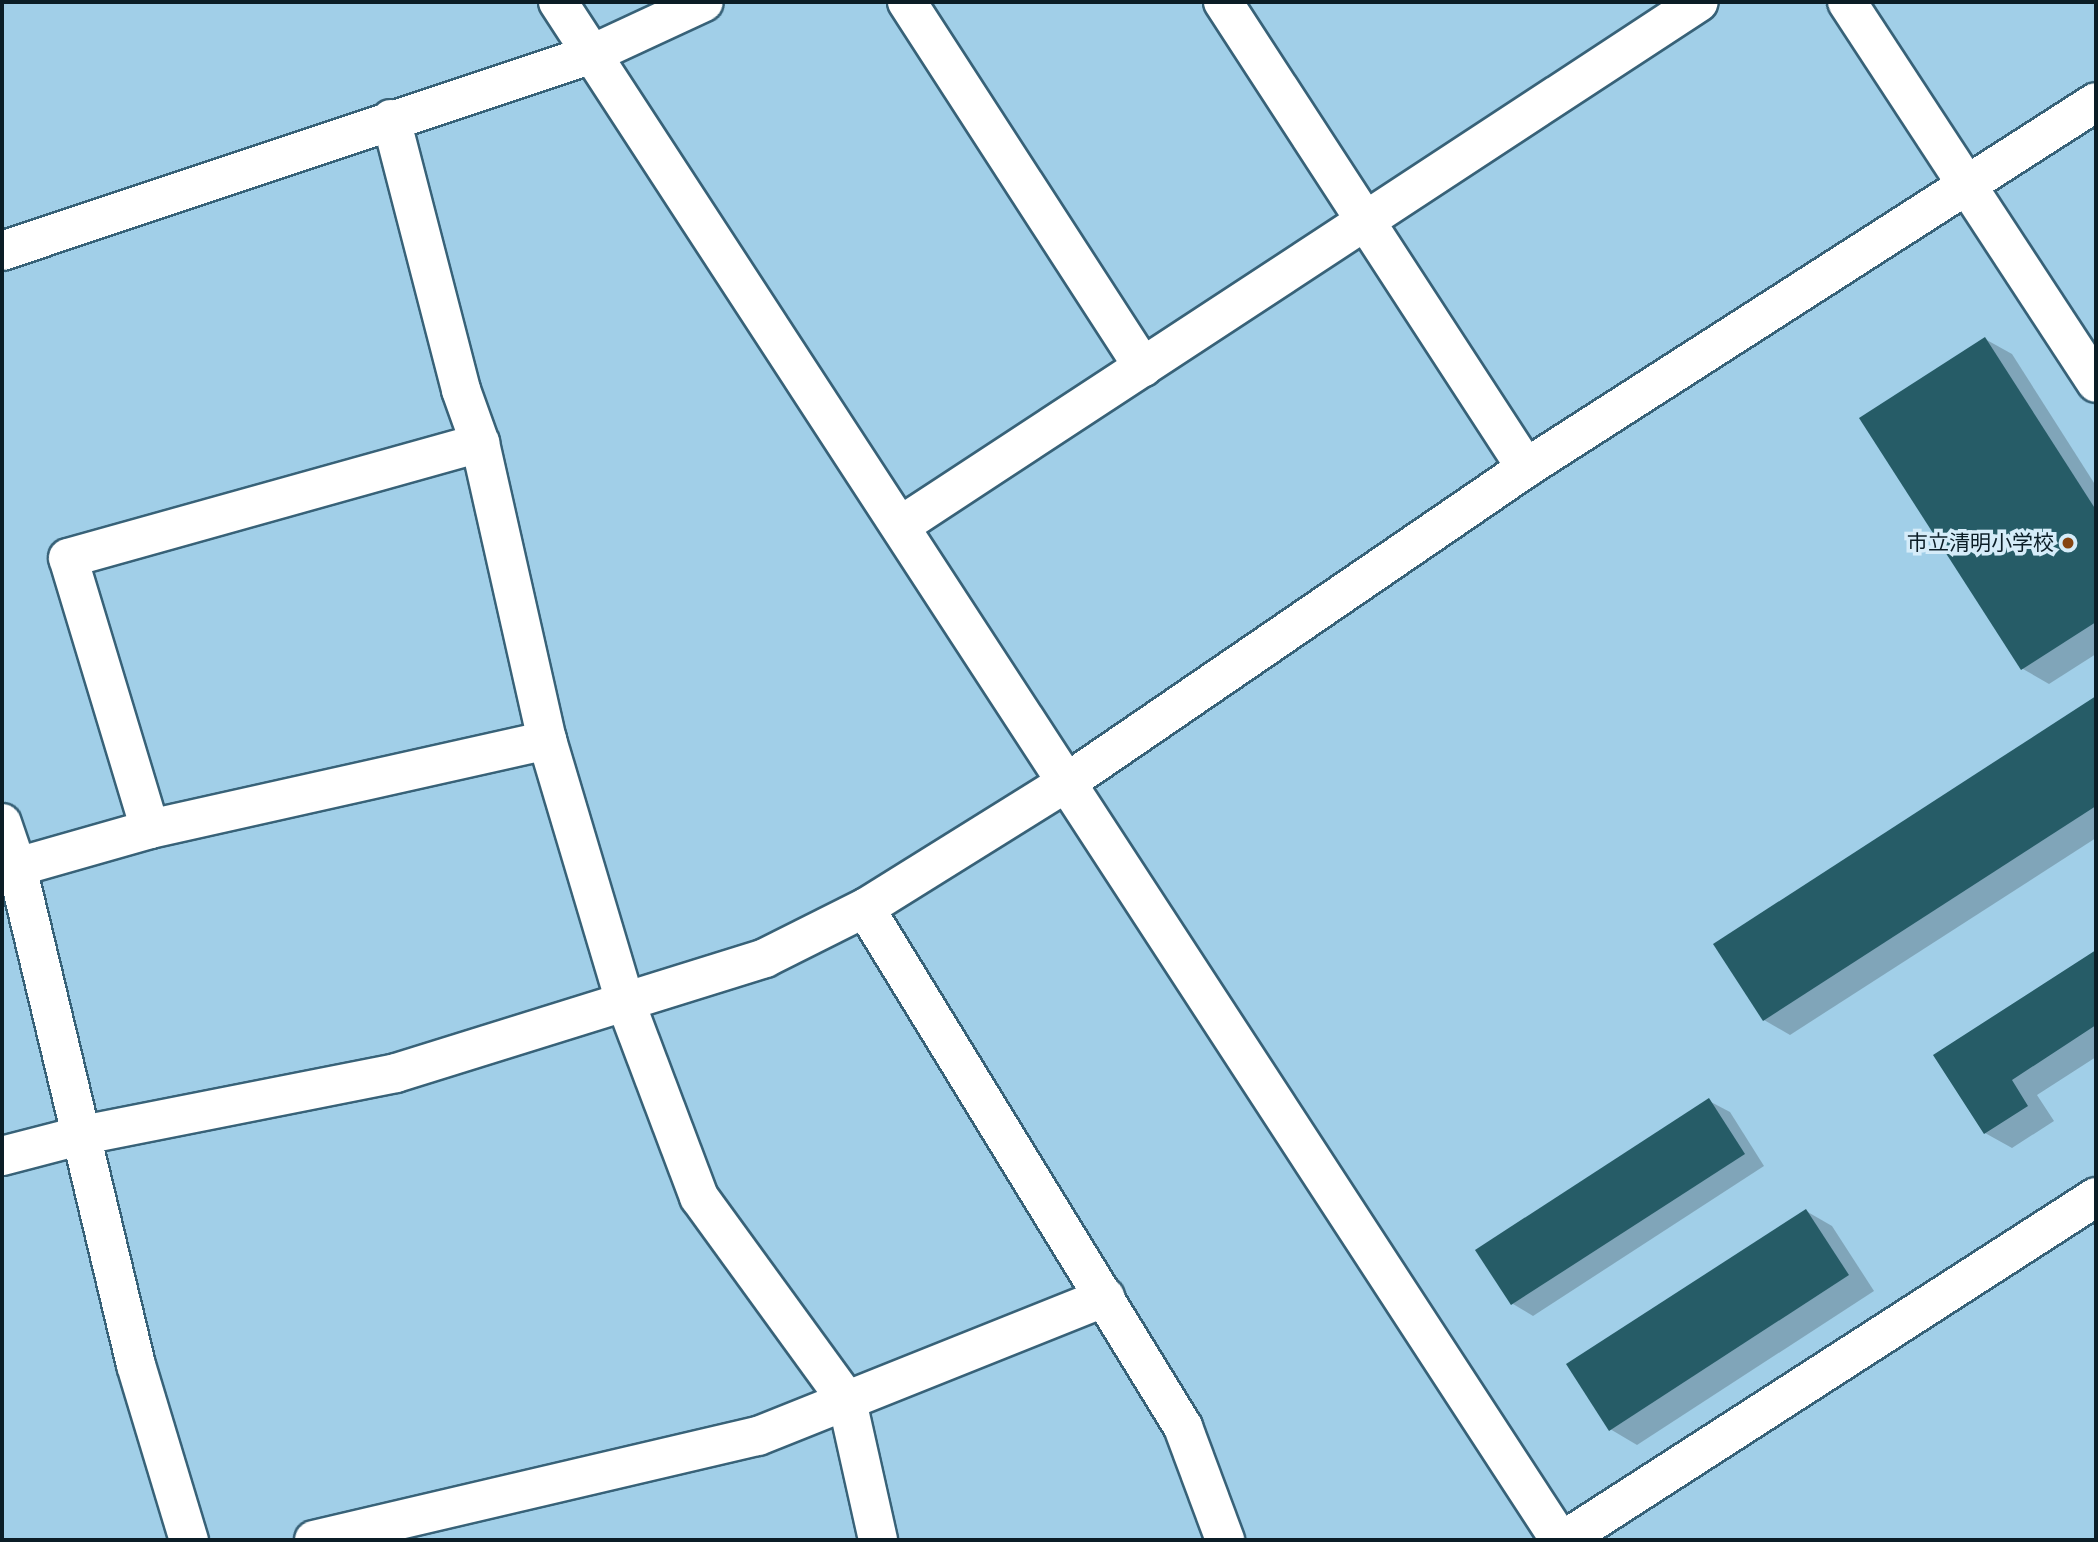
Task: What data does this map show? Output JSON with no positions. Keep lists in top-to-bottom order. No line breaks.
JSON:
{"places":["市立清明小学校"]}
